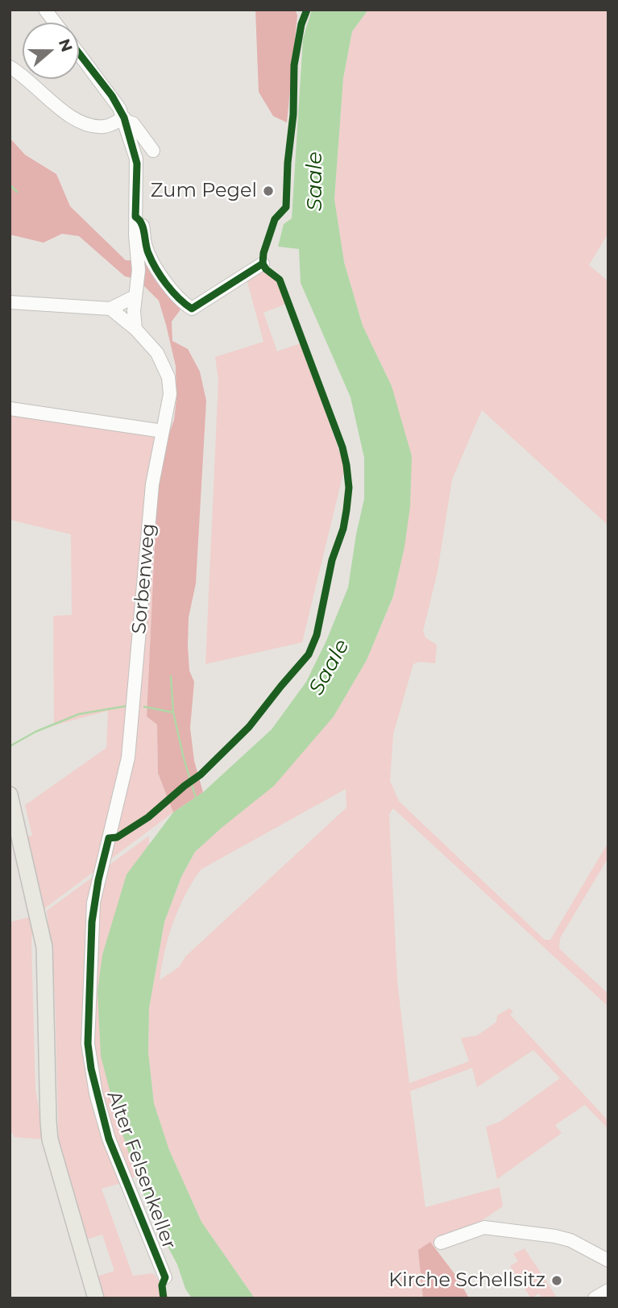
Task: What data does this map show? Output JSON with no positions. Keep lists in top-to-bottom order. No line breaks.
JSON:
{"streets":{"street":["Sorbenweg","Alter Felsenkeller"]},"crossings":[["Sorbenweg","Alter Felsenkeller"]],"water":["Saale"],"places":["Zum Pegel","Kirche Schellsitz"],"north":"right"}
